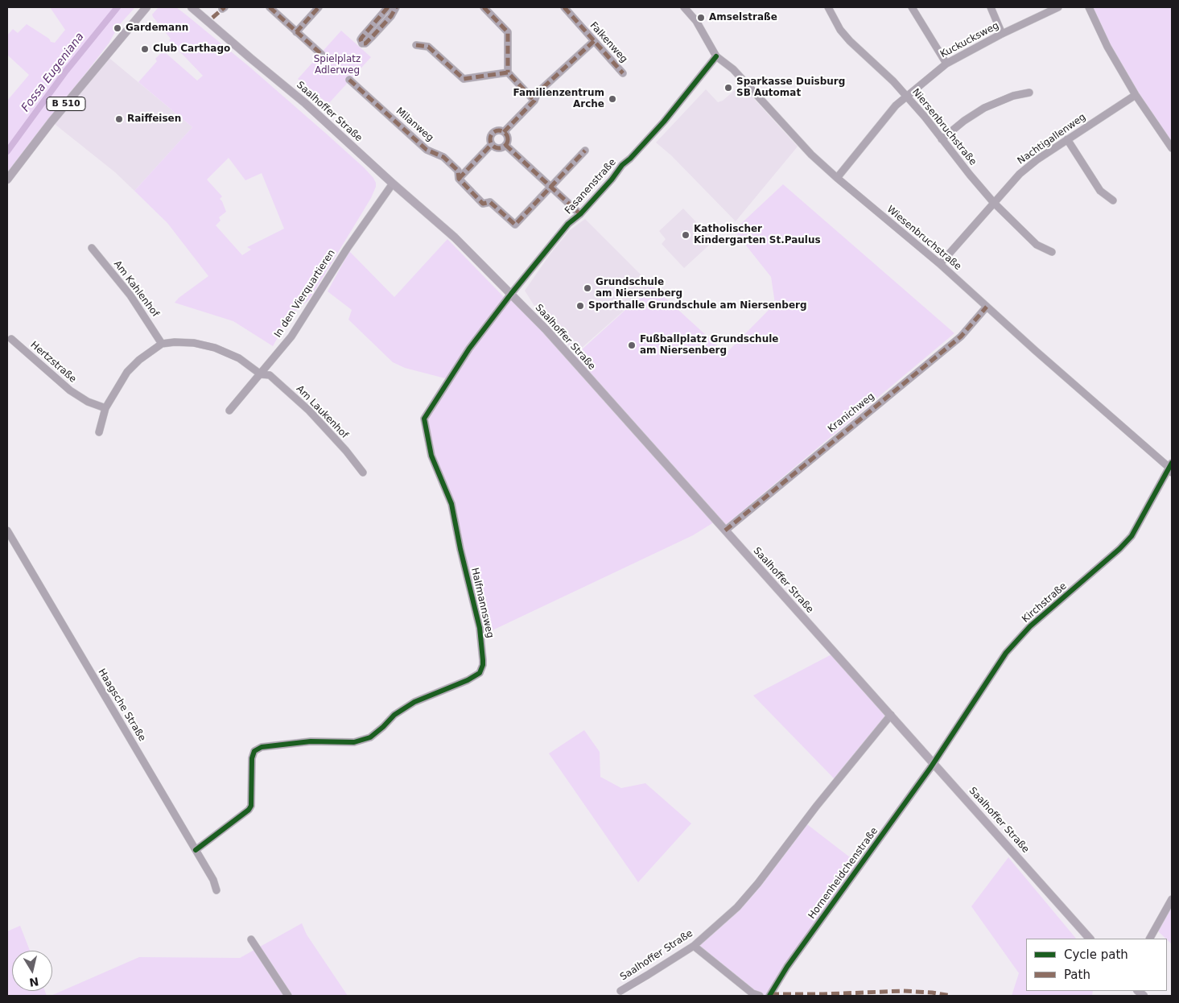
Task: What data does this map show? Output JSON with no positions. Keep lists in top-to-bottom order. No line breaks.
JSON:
{"streets":{"main road":["B 510","Saalhoffer Straße"],"street":["Kuckucksweg","Falkenweg","Milanweg","Niersenbruchstraße","Nachtigallenweg","Fasanenstraße","Wiesenbruchstraße","Am Kahlenhof","In den Vierquartieren","Hertzstraße","Am Laukenhof","Kranichweg","Halfmannsweg","Kirchstraße","Haagsche Straße","Hornenheidchenstraße"]},"crossings":[["Kuckucksweg","Niersenbruchstraße"],["Kuckucksweg","Wiesenbruchstraße"],["Saalhoffer Straße","Fasanenstraße"],["Saalhoffer Straße","In den Vierquartieren"],["Saalhoffer Straße","Kranichweg"],["Saalhoffer Straße","Halfmannsweg"],["Saalhoffer Straße","Kirchstraße"],["Saalhoffer Straße","Hornenheidchenstraße"],["Niersenbruchstraße","Nachtigallenweg"],["Nachtigallenweg","Wiesenbruchstraße"],["Fasanenstraße","Wiesenbruchstraße"],["Fasanenstraße","Halfmannsweg"],["Wiesenbruchstraße","Kranichweg"],["Wiesenbruchstraße","Kirchstraße"],["Am Kahlenhof","Am Laukenhof"],["In den Vierquartieren","Am Laukenhof"],["Halfmannsweg","Haagsche Straße"],["Kirchstraße","Hornenheidchenstraße"]],"water":["Fossa Eugeniana"],"parks":["Spielplatz Adlerweg"],"places":["Amselstraße","Gardemann","Club Carthago","Sparkasse Duisburg SB Automat","Familienzentrum Arche","Raiffeisen","Katholischer Kindergarten St.Paulus","Grundschule am Niersenberg","Sporthalle Grundschule am Niersenberg","Fußballplatz Grundschule am Niersenberg"],"legend":["Cycle path","Path"],"north":"bottom"}
